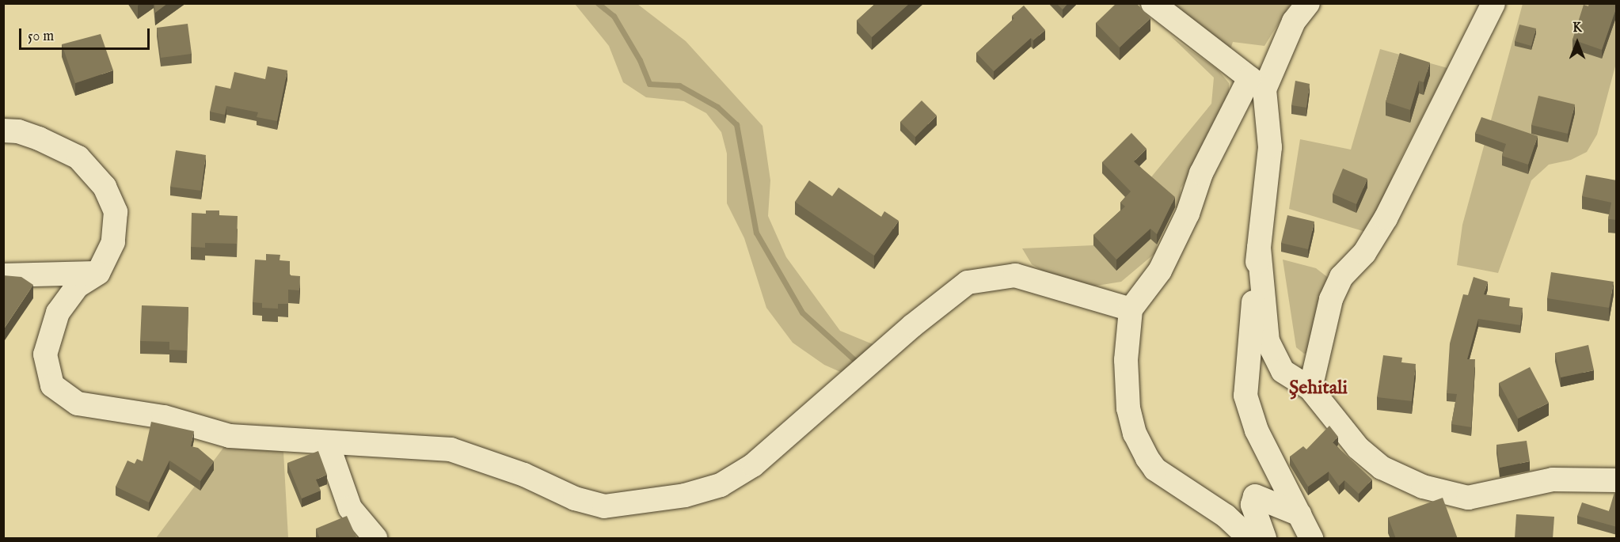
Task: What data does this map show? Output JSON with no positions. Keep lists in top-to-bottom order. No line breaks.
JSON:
{"districts":["Şehitali"],"scale_bar":"50 m","north":"top"}
